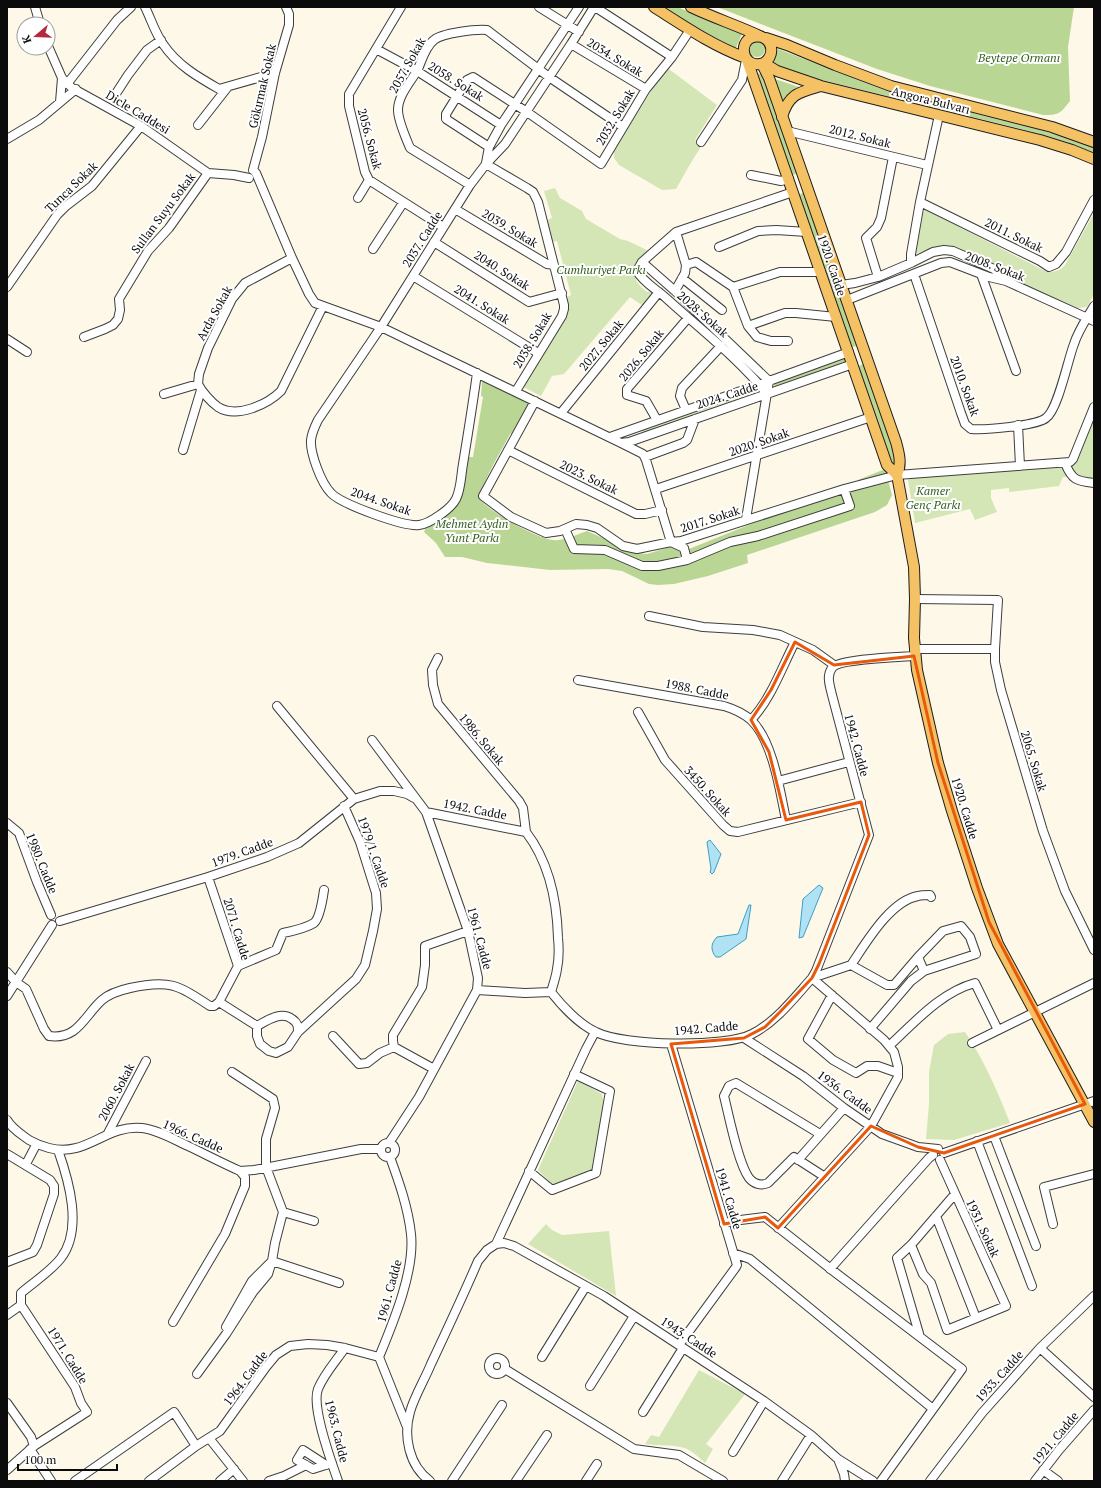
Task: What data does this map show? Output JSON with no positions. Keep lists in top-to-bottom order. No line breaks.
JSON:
{"streets":{"main road":["Angora Bulvarı","1920. Cadde"],"street":["2034. Sokak","2057. Sokak","2058. Sokak","Gökırmak Sokak","Dicle Caddesi","2032. Sokak","2012. Sokak","2056. Sokak","Tunca Sokak","Sullan Suyu Sokak","2039. Sokak","2011. Sokak","2037. Cadde","2008. Sokak","2040. Sokak","2041. Sokak","Arda Sokak","2028. Sokak","2038. Sokak","2027. Sokak","2026. Sokak","2010. Sokak","2024. Cadde","2020. Sokak","2023. Sokak","2044. Sokak","2017. Sokak","1988. Cadde","1986. Sokak","1942. Cadde","2065. Sokak","3450. Sokak","1979. Cadde","1979/1. Cadde","1980. Cadde","2071. Cadde","1961. Cadde","2060. Sokak","1936. Cadde","1966. Cadde","1941. Cadde","1931. Sokak","1943. Cadde","1971. Cadde","1933. Cadde","1964. Cadde","1963. Cadde","1921. Cadde"]},"crossings":[["2034. Sokak","2032. Sokak"],["2034. Sokak","2037. Cadde"],["2057. Sokak","2058. Sokak"],["2057. Sokak","2032. Sokak"],["2057. Sokak","2037. Cadde"],["2058. Sokak","2056. Sokak"],["2058. Sokak","2037. Cadde"],["Angora Bulvarı","2032. Sokak"],["Angora Bulvarı","1920. Cadde"],["Dicle Caddesi","Tunca Sokak"],["Dicle Caddesi","Sullan Suyu Sokak"],["2032. Sokak","2037. Cadde"],["2012. Sokak","1920. Cadde"],["2056. Sokak","2037. Cadde"],["2039. Sokak","2037. Cadde"],["2039. Sokak","2038. Sokak"],["2037. Cadde","2040. Sokak"],["2037. Cadde","2041. Sokak"],["2037. Cadde","2038. Sokak"],["2037. Cadde","2044. Sokak"],["1920. Cadde","2008. Sokak"],["1920. Cadde","2024. Cadde"],["1920. Cadde","2020. Sokak"],["1920. Cadde","2017. Sokak"],["1920. Cadde","2065. Sokak"],["1920. Cadde","1936. Cadde"],["2008. Sokak","2010. Sokak"],["2040. Sokak","2038. Sokak"],["2041. Sokak","2038. Sokak"],["2028. Sokak","2027. Sokak"],["2028. Sokak","2026. Sokak"],["2028. Sokak","2024. Cadde"],["2026. Sokak","2024. Cadde"],["2023. Sokak","2017. Sokak"],["1988. Cadde","3450. Sokak"],["1986. Sokak","1942. Cadde"],["1942. Cadde","3450. Sokak"],["1942. Cadde","1961. Cadde"],["1942. Cadde","1936. Cadde"],["1942. Cadde","1941. Cadde"],["1979. Cadde","1979/1. Cadde"],["1979. Cadde","1980. Cadde"],["1979. Cadde","2071. Cadde"],["1979. Cadde","1961. Cadde"],["1961. Cadde","1964. Cadde"],["2060. Sokak","1966. Cadde"],["1936. Cadde","1931. Sokak"],["1941. Cadde","1943. Cadde"],["1964. Cadde","1963. Cadde"]],"parks":["Beytepe Ormanı","Cumhuriyet Parkı","Kamer Genç Parkı","Mehmet Aydın Yunt Parkı"],"scale_bar":"100 m","north":"left"}
